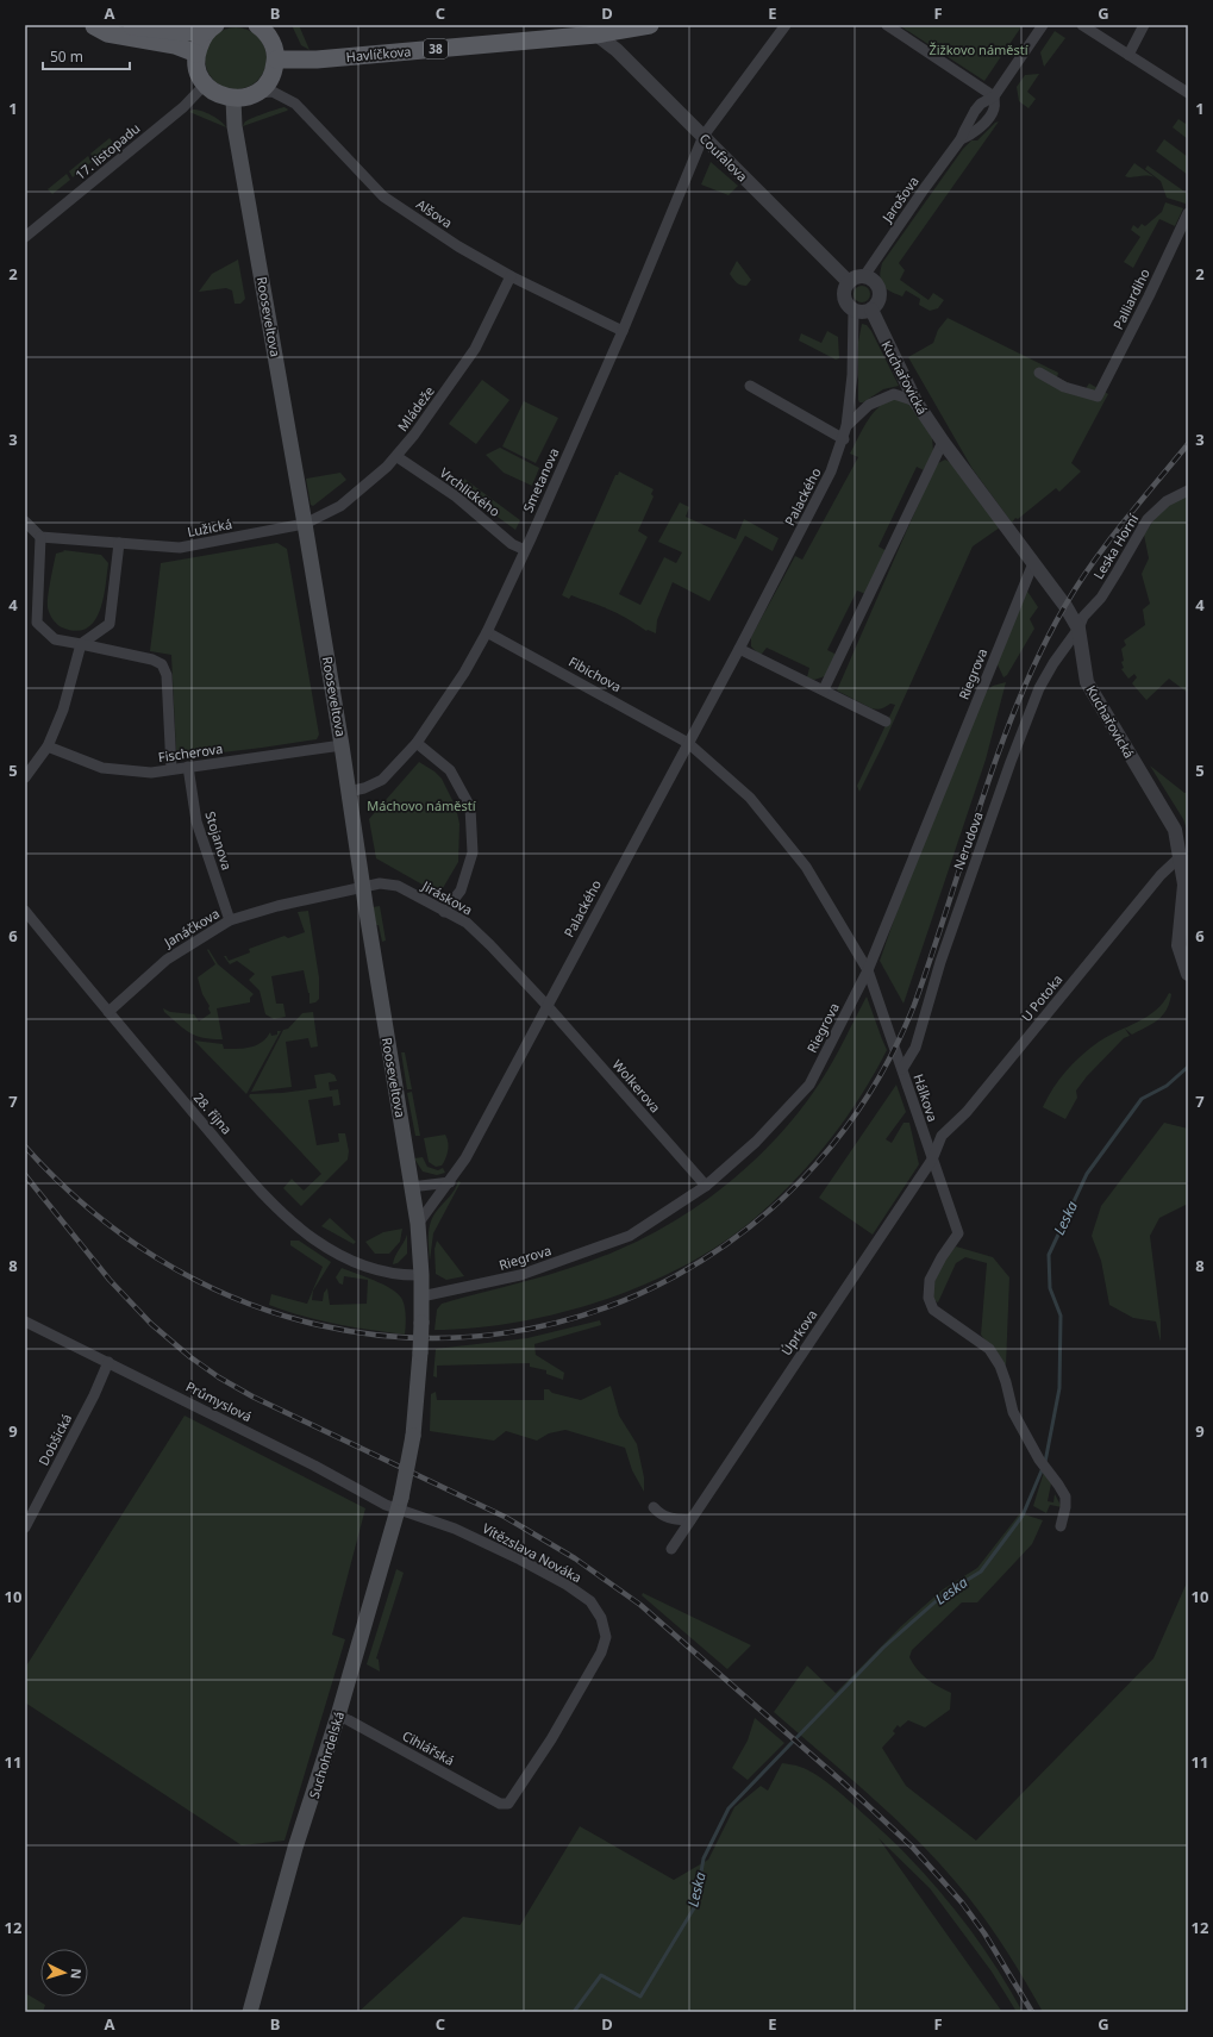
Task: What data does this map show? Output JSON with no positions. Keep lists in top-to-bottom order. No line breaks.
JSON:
{"streets":{"main road":["38","Havlíčkova","Rooseveltova","Suchohrdelská"],"street":["17. listopadu","Coufalova","Jarošova","Alšova","Palliardiho","Kuchařovická","Mládeže","Smetanova","Vrchlického","Palackého","Lužická","Leska Horní","Fibichova","Riegrova","Fischerova","Stojanova","Nerudova","Jiráskova","Janáčkova","U Potoka","Wolkerova","Hálkova","28. října","Úprkova","Průmyslová","Dobšická","Vítězslava Nováka","Cihlářská"]},"crossings":[["38","Havlíčkova"],["38","Coufalova"],["Havlíčkova","Coufalova"],["Coufalova","Jarošova"],["Coufalova","Kuchařovická"],["Coufalova","Smetanova"],["Coufalova","Palackého"],["Jarošova","Kuchařovická"],["Jarošova","Palackého"],["Alšova","Mládeže"],["Alšova","Smetanova"],["Rooseveltova","Mládeže"],["Rooseveltova","Smetanova"],["Rooseveltova","Palackého"],["Rooseveltova","Lužická"],["Rooseveltova","Riegrova"],["Rooseveltova","Fischerova"],["Rooseveltova","Jiráskova"],["Rooseveltova","Janáčkova"],["Rooseveltova","28. října"],["Rooseveltova","Suchohrdelská"],["Kuchařovická","Palackého"],["Kuchařovická","Leska Horní"],["Kuchařovická","Riegrova"],["Kuchařovická","Nerudova"],["Kuchařovická","U Potoka"],["Mládeže","Vrchlického"],["Mládeže","Lužická"],["Smetanova","Vrchlického"],["Smetanova","Fibichova"],["Palackého","Fibichova"],["Palackého","Jiráskova"],["Palackého","Wolkerova"],["Palackého","Hálkova"],["Leska Horní","Nerudova"],["Fibichova","Hálkova"],["Riegrova","Wolkerova"],["Riegrova","Hálkova"],["Fischerova","Stojanova"],["Stojanova","Janáčkova"],["Nerudova","Hálkova"],["Jiráskova","Janáčkova"],["Jiráskova","Wolkerova"],["Janáčkova","28. října"],["U Potoka","Hálkova"],["U Potoka","Úprkova"],["Hálkova","Úprkova"],["Průmyslová","Dobšická"],["Průmyslová","Vítězslava Nováka"],["Průmyslová","Suchohrdelská"],["Vítězslava Nováka","Cihlářská"],["Vítězslava Nováka","Suchohrdelská"],["Cihlářská","Suchohrdelská"]],"water":["Leska"],"parks":["Žižkovo náměstí","Máchovo náměstí"],"scale_bar":"50 m","north":"right","grid":{"columns":["A","B","C","D","E","F","G"],"rows":["1","2","3","4","5","6","7","8","9","10","11","12"]}}
